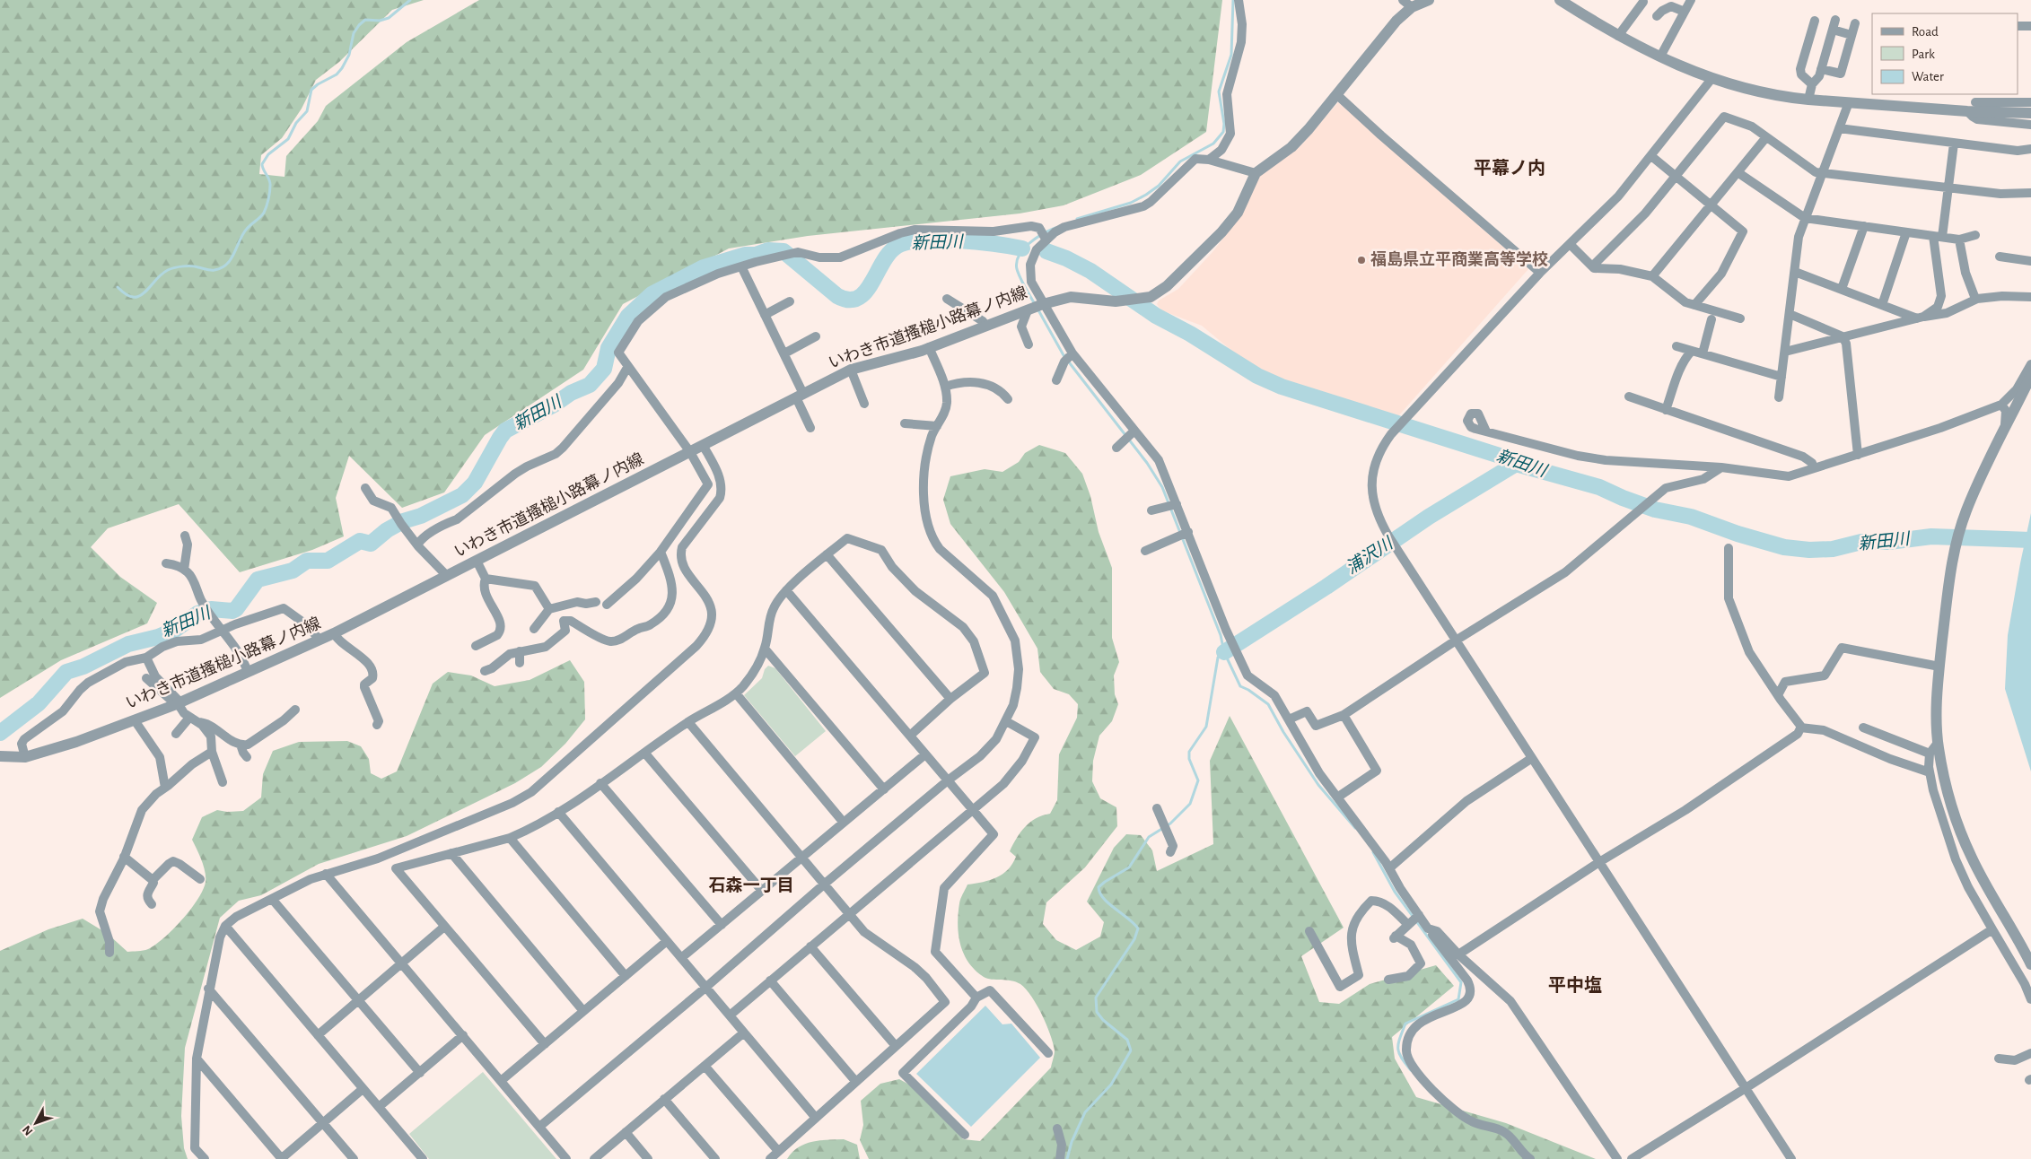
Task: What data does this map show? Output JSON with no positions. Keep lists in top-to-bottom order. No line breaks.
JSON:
{"streets":{"street":["いわき市道搔槌小路幕ノ内線"]},"districts":["平幕ノ内","石森一丁目","平中塩"],"water":["新田川","浦沢川"],"places":["福島県立平商業高等学校"],"legend":["Road","Park","Water"],"north":"bottom left"}
